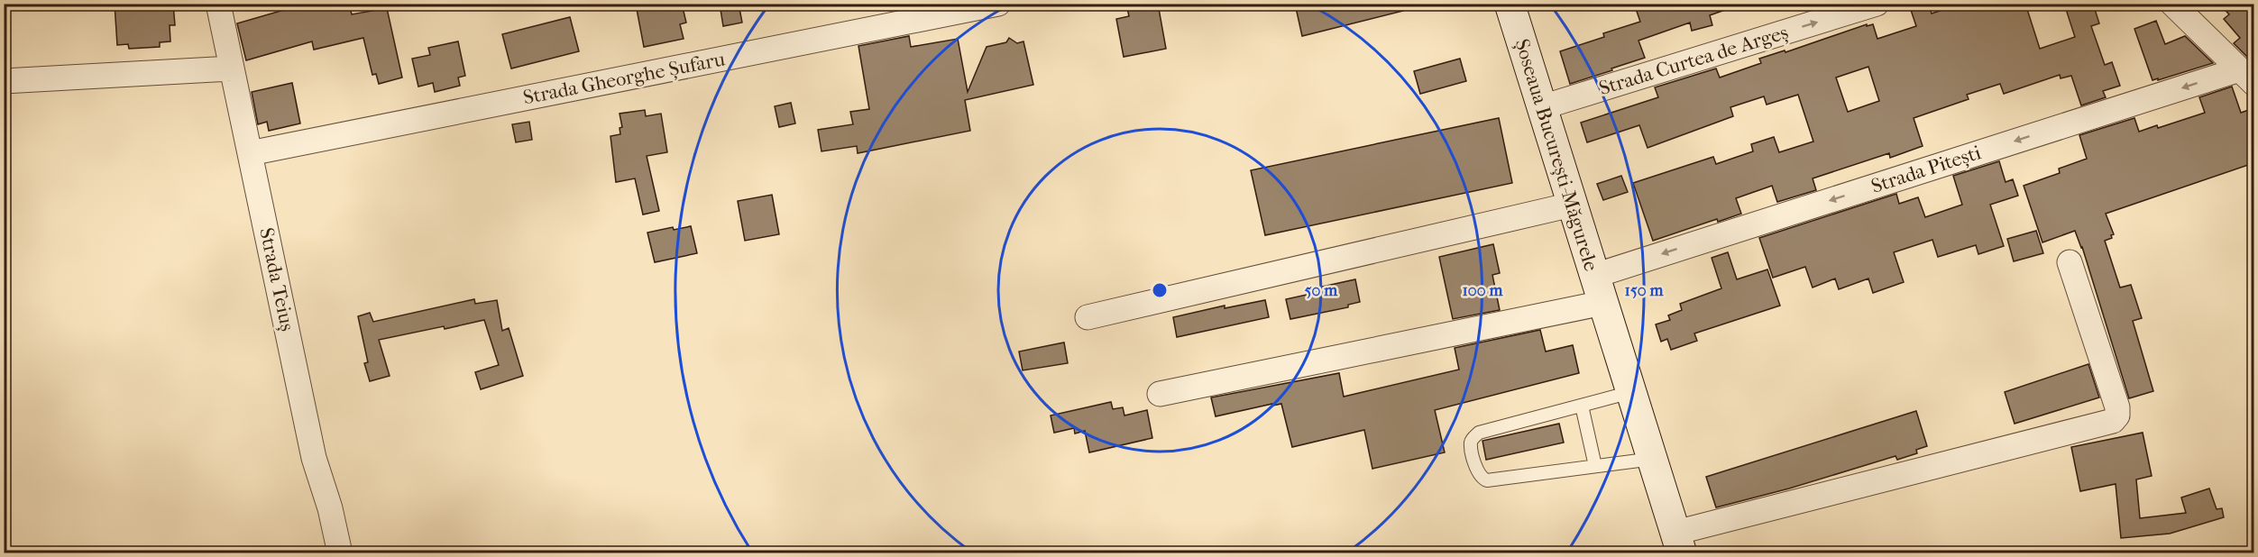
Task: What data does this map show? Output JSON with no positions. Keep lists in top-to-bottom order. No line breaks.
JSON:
{"streets":{"main road":["Șoseaua București-Măgurele"],"street":["Strada Curtea de Argeș","Strada Gheorghe Șufaru","Strada Pitești","Strada Teiuș"]},"crossings":[["Strada Curtea de Argeș","Șoseaua București-Măgurele"],["Strada Gheorghe Șufaru","Strada Teiuș"],["Șoseaua București-Măgurele","Strada Pitești"]],"one_way":["Strada Curtea de Argeș","Strada Pitești"],"rings":["50 m","100 m","150 m"]}
